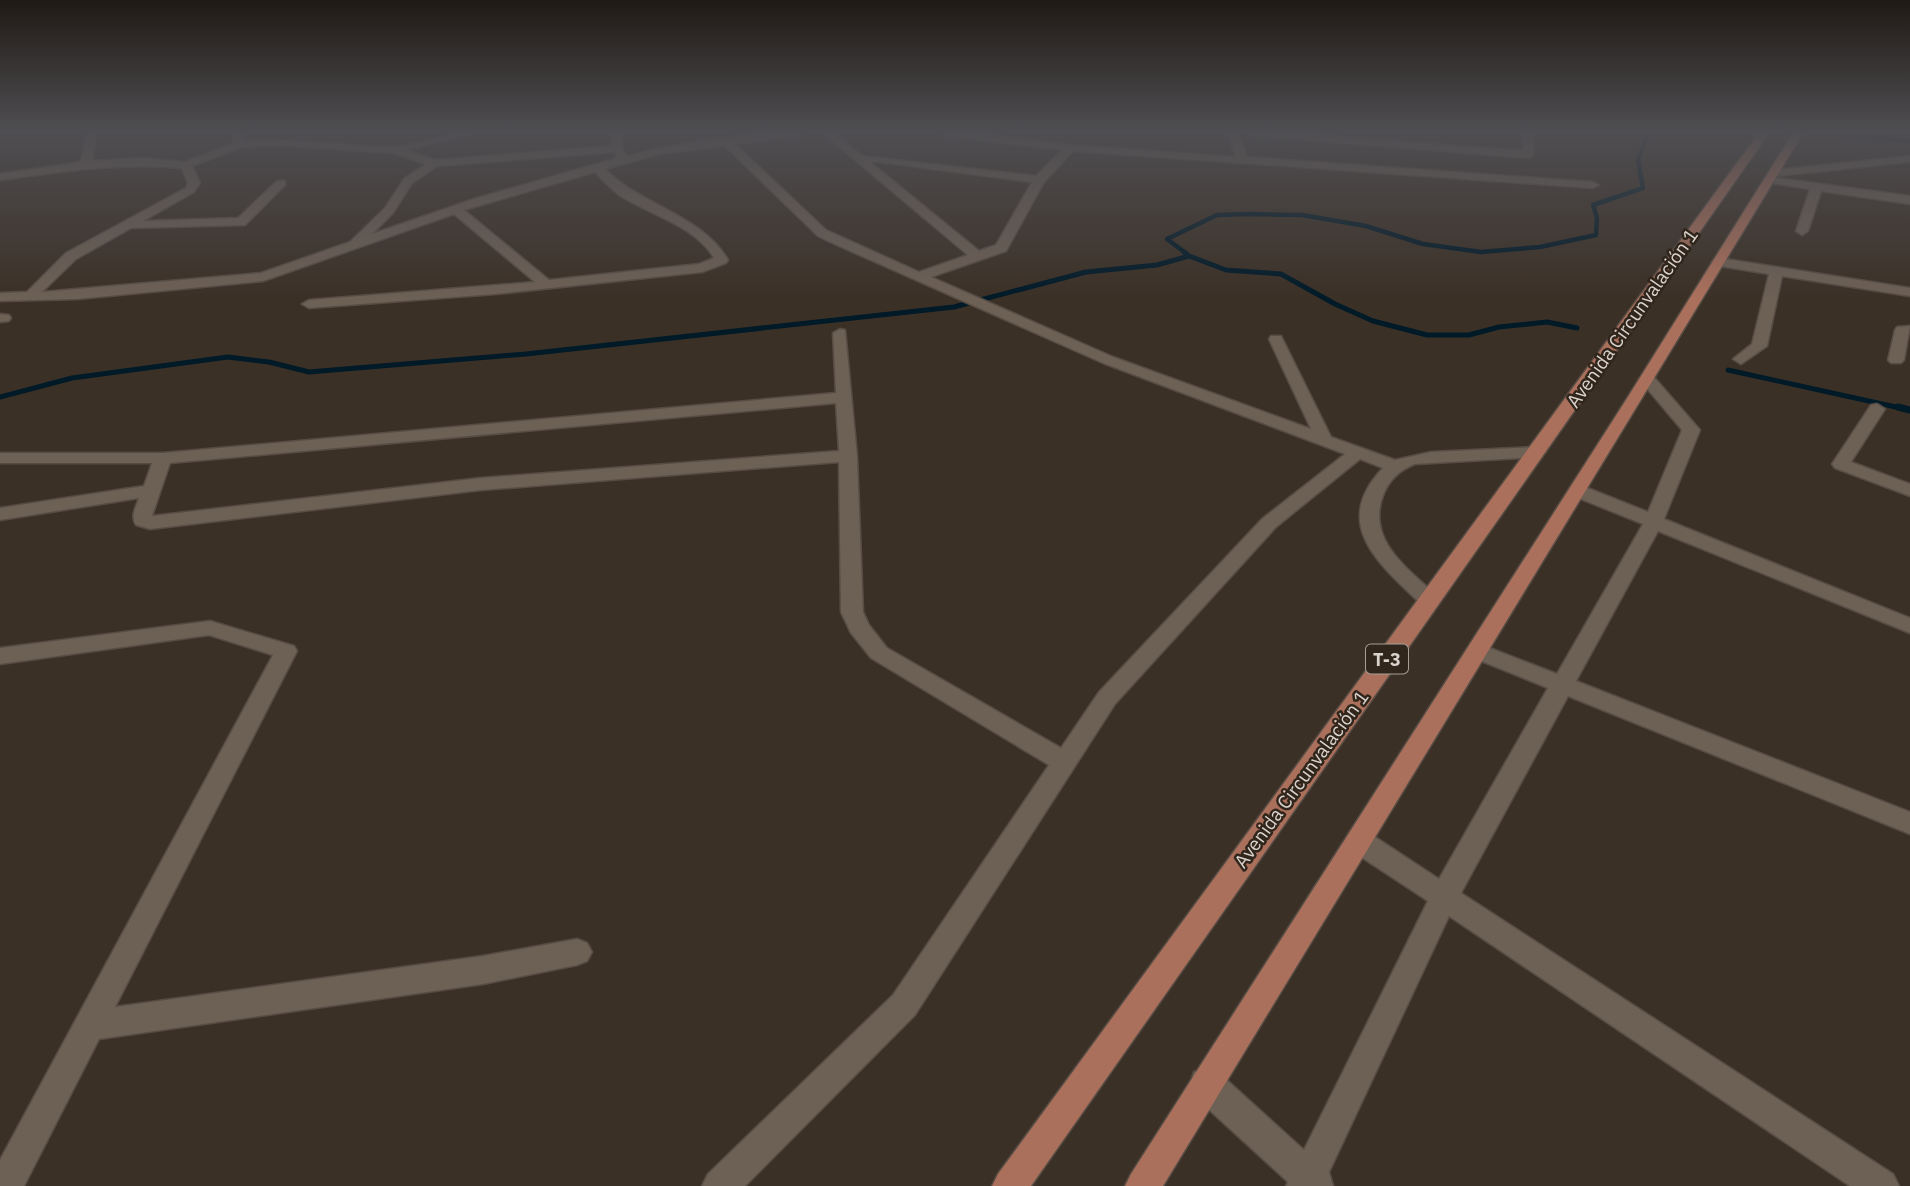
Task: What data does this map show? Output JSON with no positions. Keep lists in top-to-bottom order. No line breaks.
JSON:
{"streets":{"main road":["Avenida Circunvalación 1","T-3"]}}
